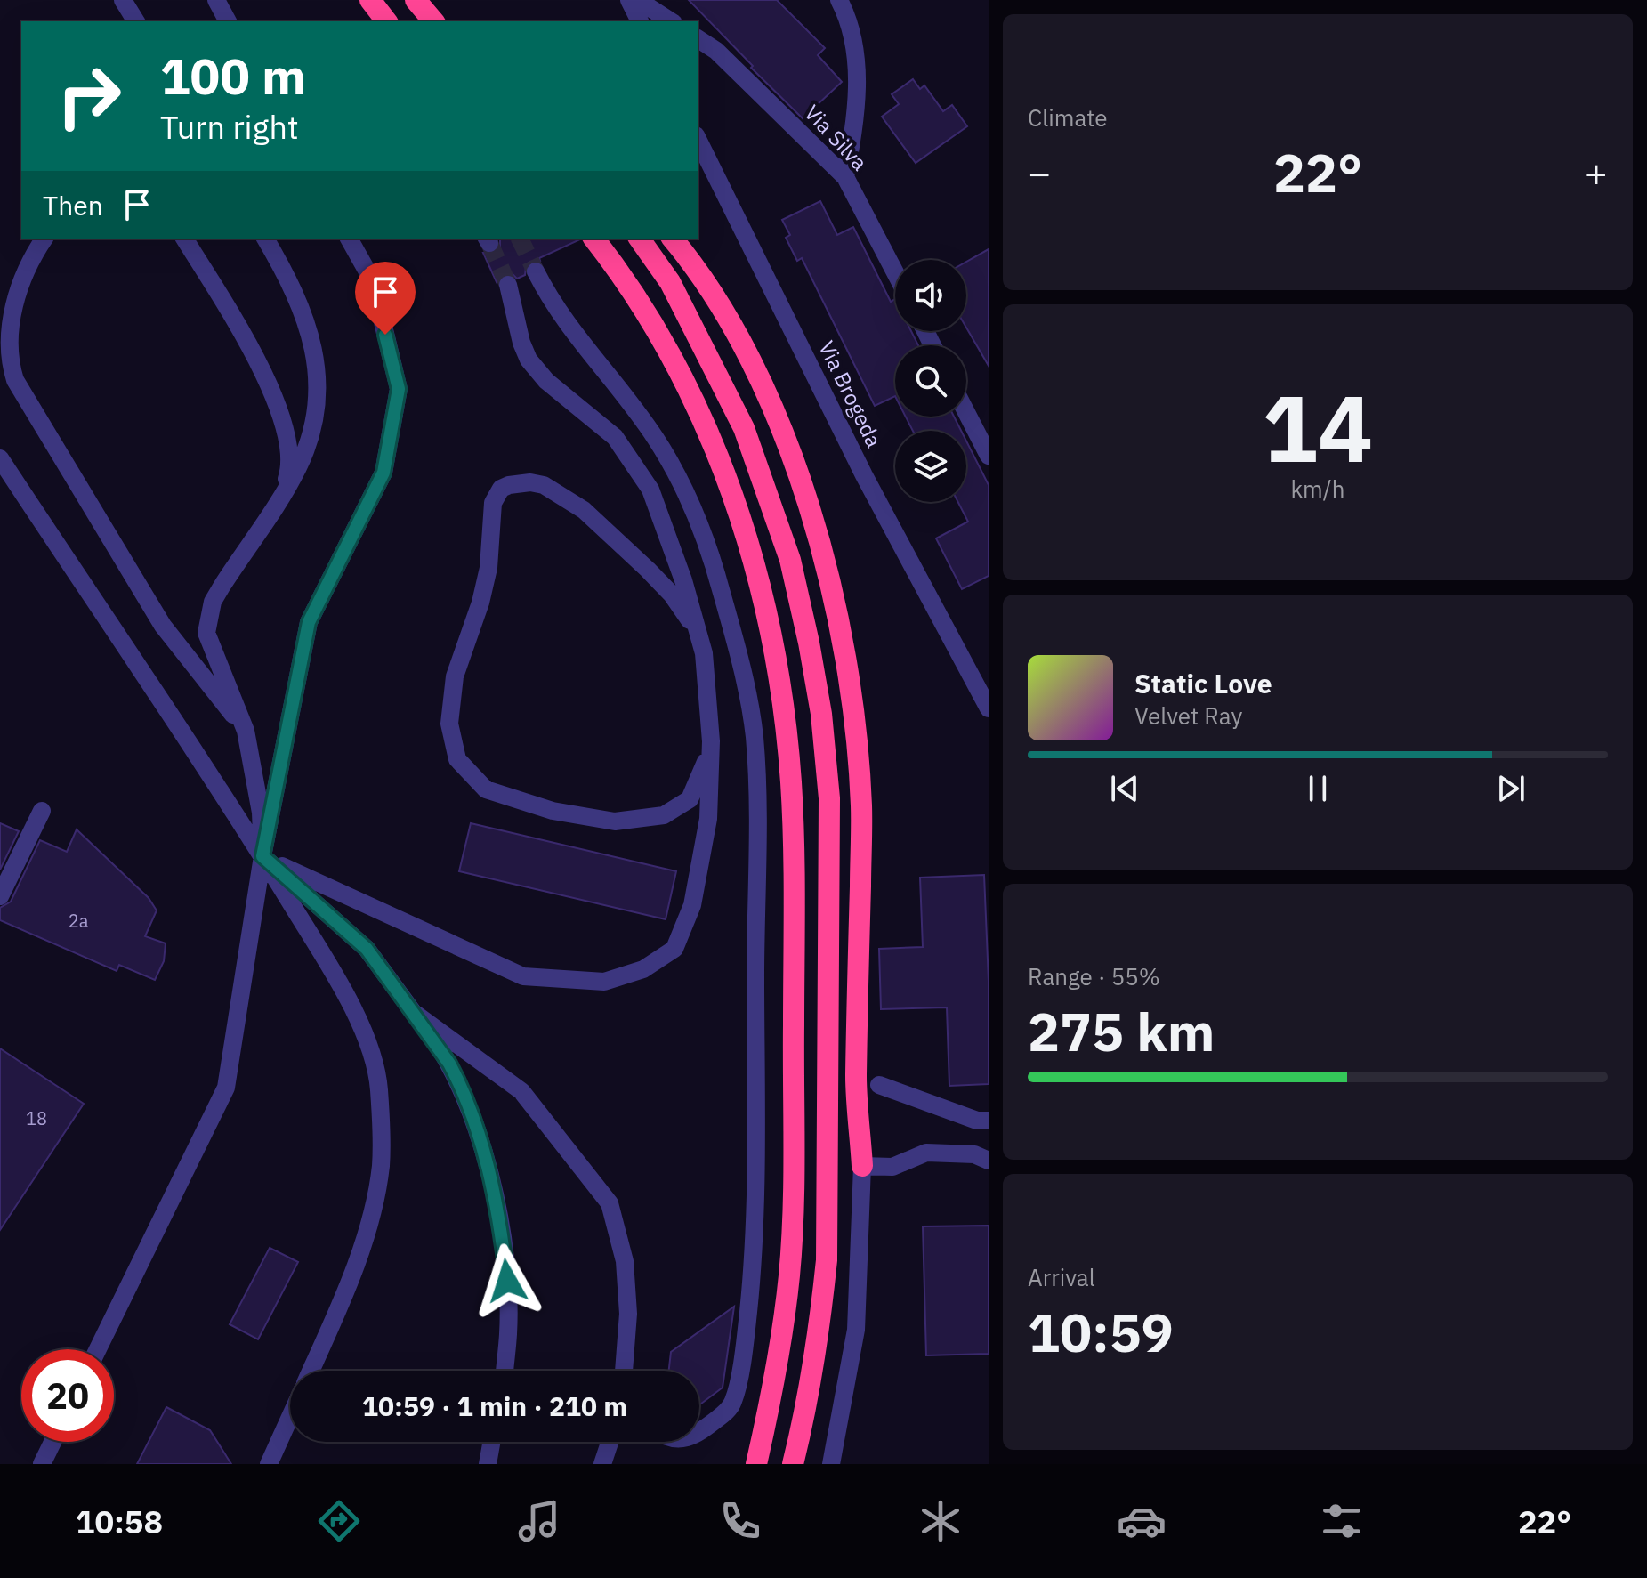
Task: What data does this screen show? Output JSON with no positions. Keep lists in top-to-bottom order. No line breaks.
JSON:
{"streets":{"street":["Via Silva","Via Brogeda"]},"house_numbers":["2a","18"],"page":{"tile":["Climate",["14","km/h"],["Range · 55%","275 km"],["Arrival","10:59"]],"turn":["100 m","Turn right"],"heat":["−","22°","+"],"then":"Then","song":["Static Love","Velvet Ray"],"limit":"20","trip":"10:59 · 1 min · 210 m","tabs":["10:58","22°"]}}
